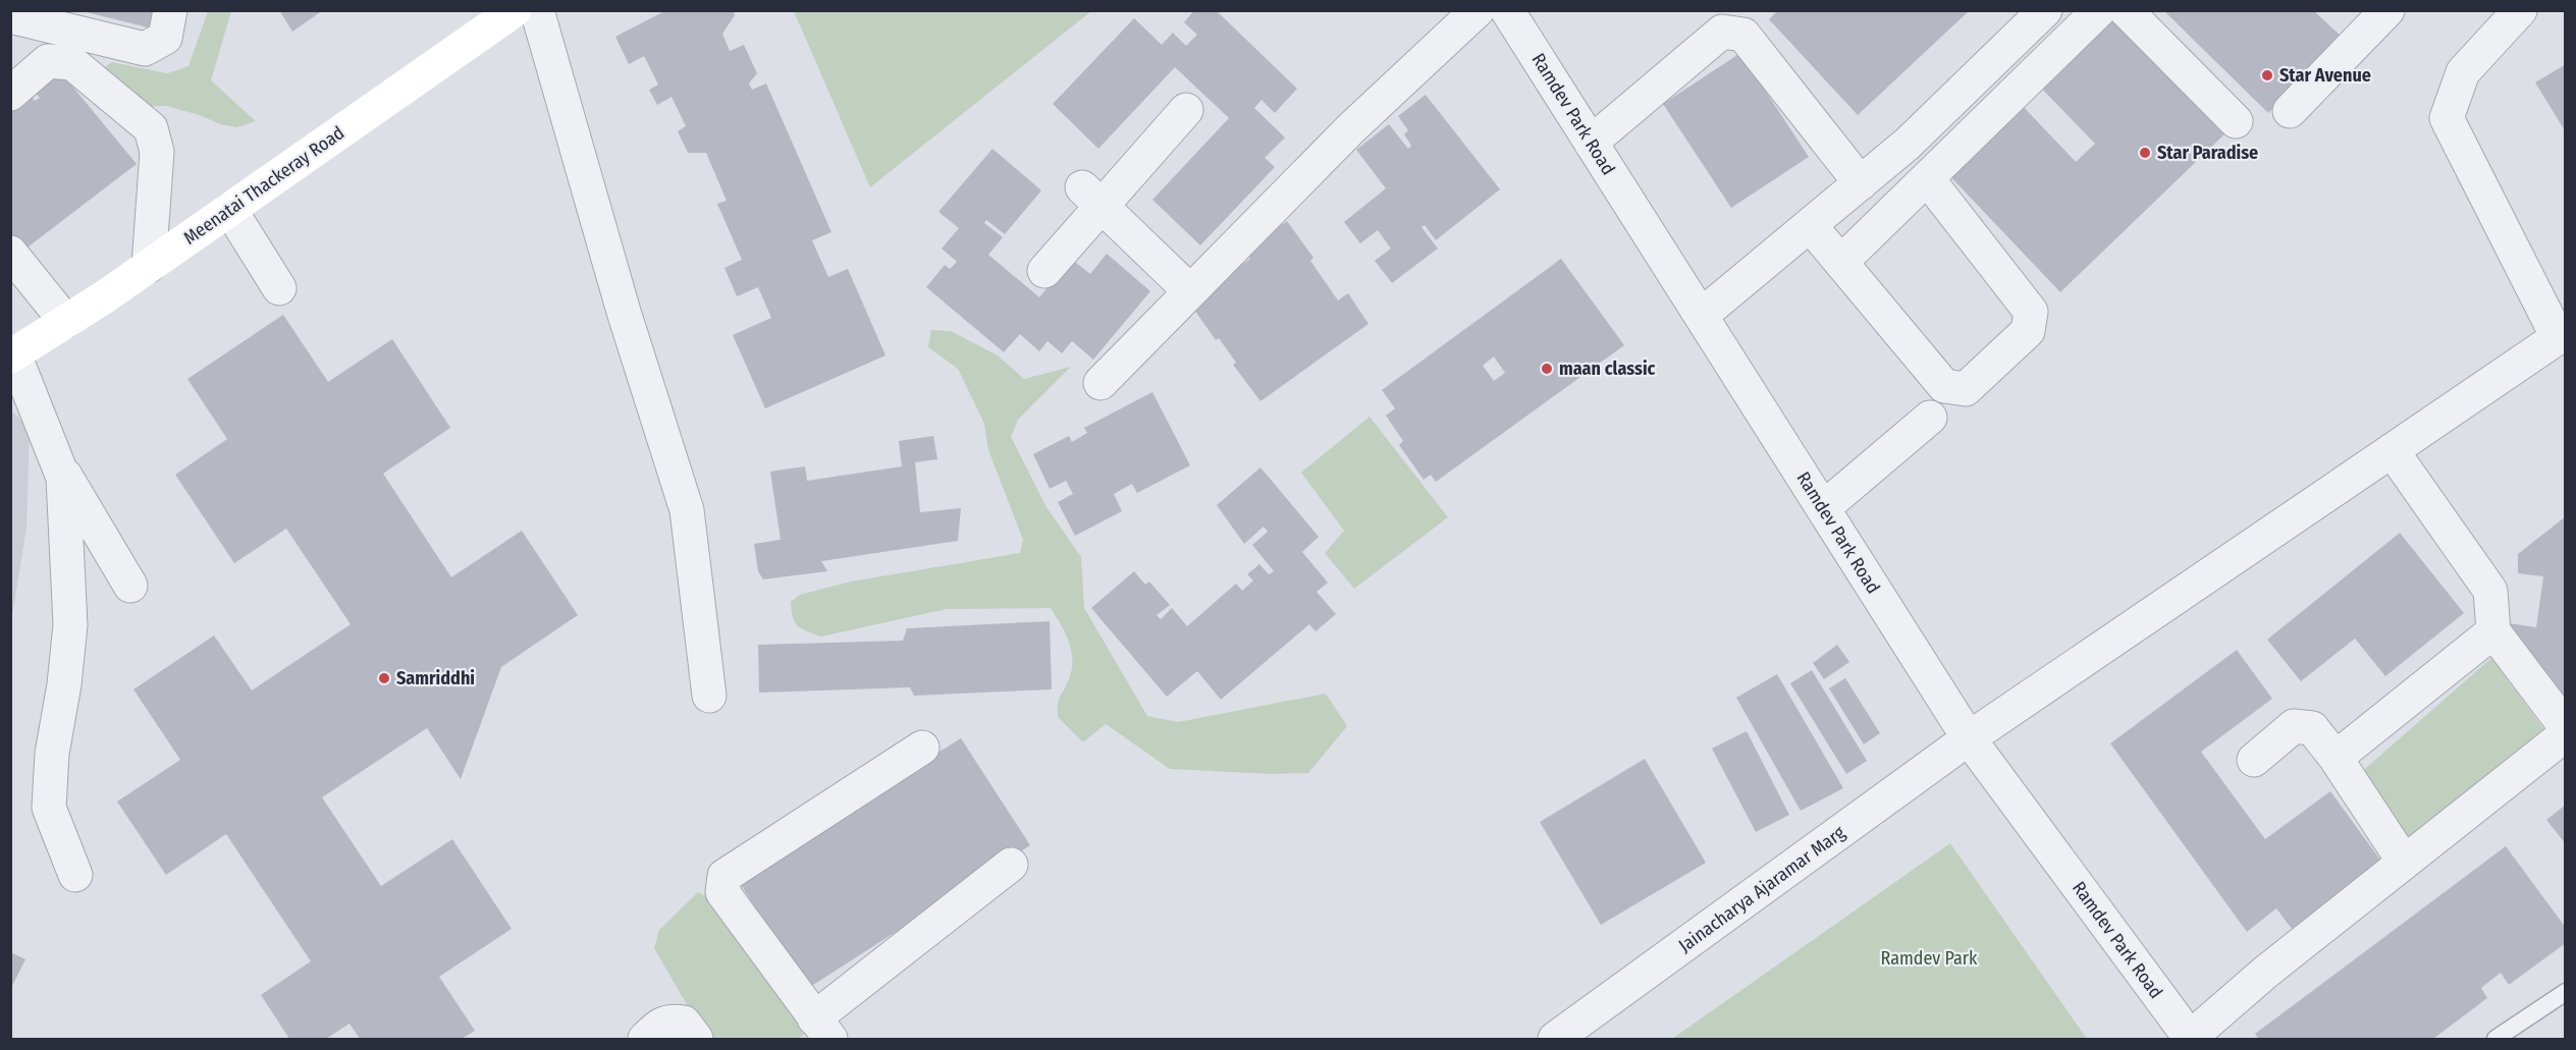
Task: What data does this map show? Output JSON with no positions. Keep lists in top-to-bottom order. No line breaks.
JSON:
{"streets":{"street":["Ramdev Park Road","Meenatai Thackeray Road","Jainacharya Ajaramar Marg"]},"crossings":[["Ramdev Park Road","Jainacharya Ajaramar Marg"]],"parks":["Ramdev Park"],"places":["Star Avenue","Star Paradise","maan classic","Samriddhi"]}
